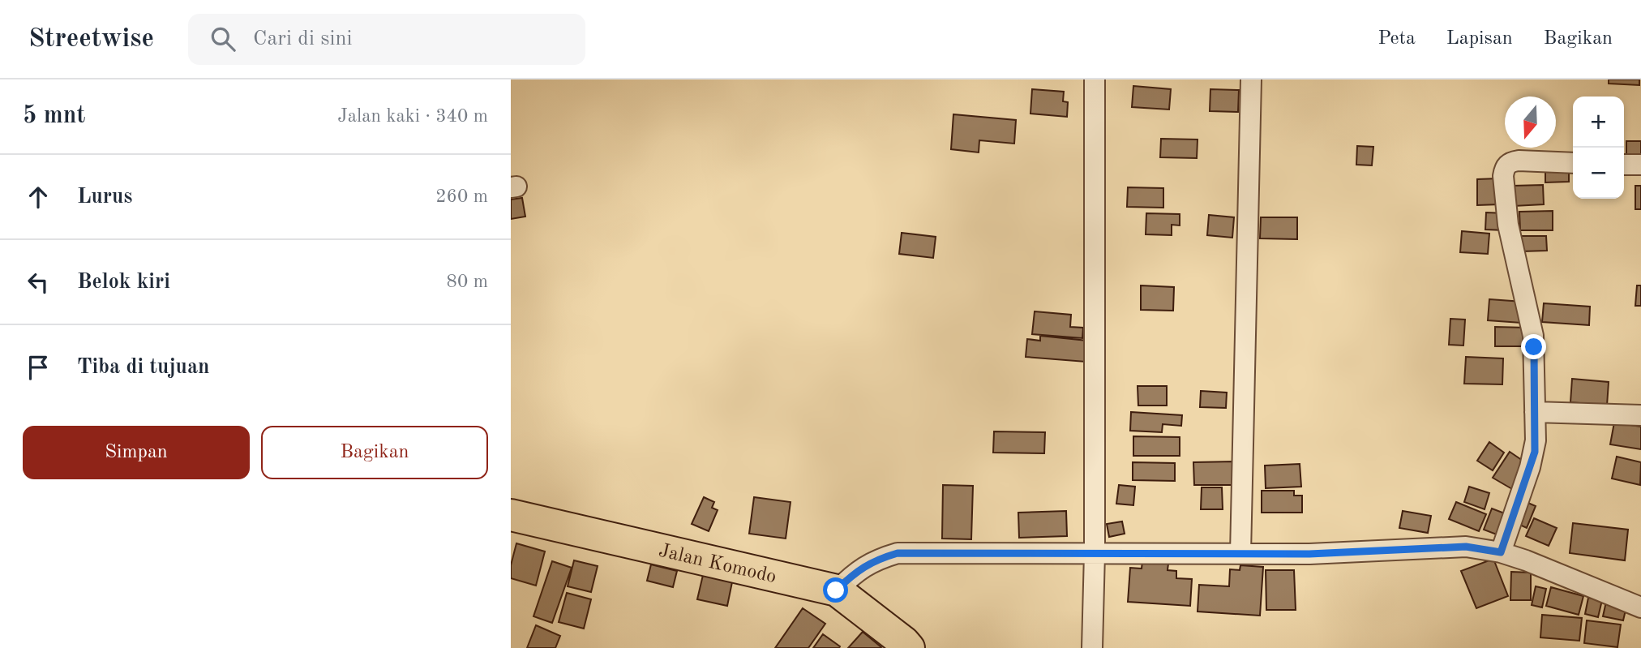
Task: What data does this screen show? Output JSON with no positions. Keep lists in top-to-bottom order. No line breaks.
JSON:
{"streets":{"highway":["Jalan Komodo"]},"north":"bottom","page":{"header":"Streetwise","search":"Cari di sini","nav":["Peta","Lapisan","Bagikan"],"heading":["5 mnt","Jalan kaki · 340 m"],"map_buttons":["+","−"],"list":[["Lurus","260 m"],["Belok kiri","80 m"],"Tiba di tujuan"],"buttons":["Simpan","Bagikan"]}}
